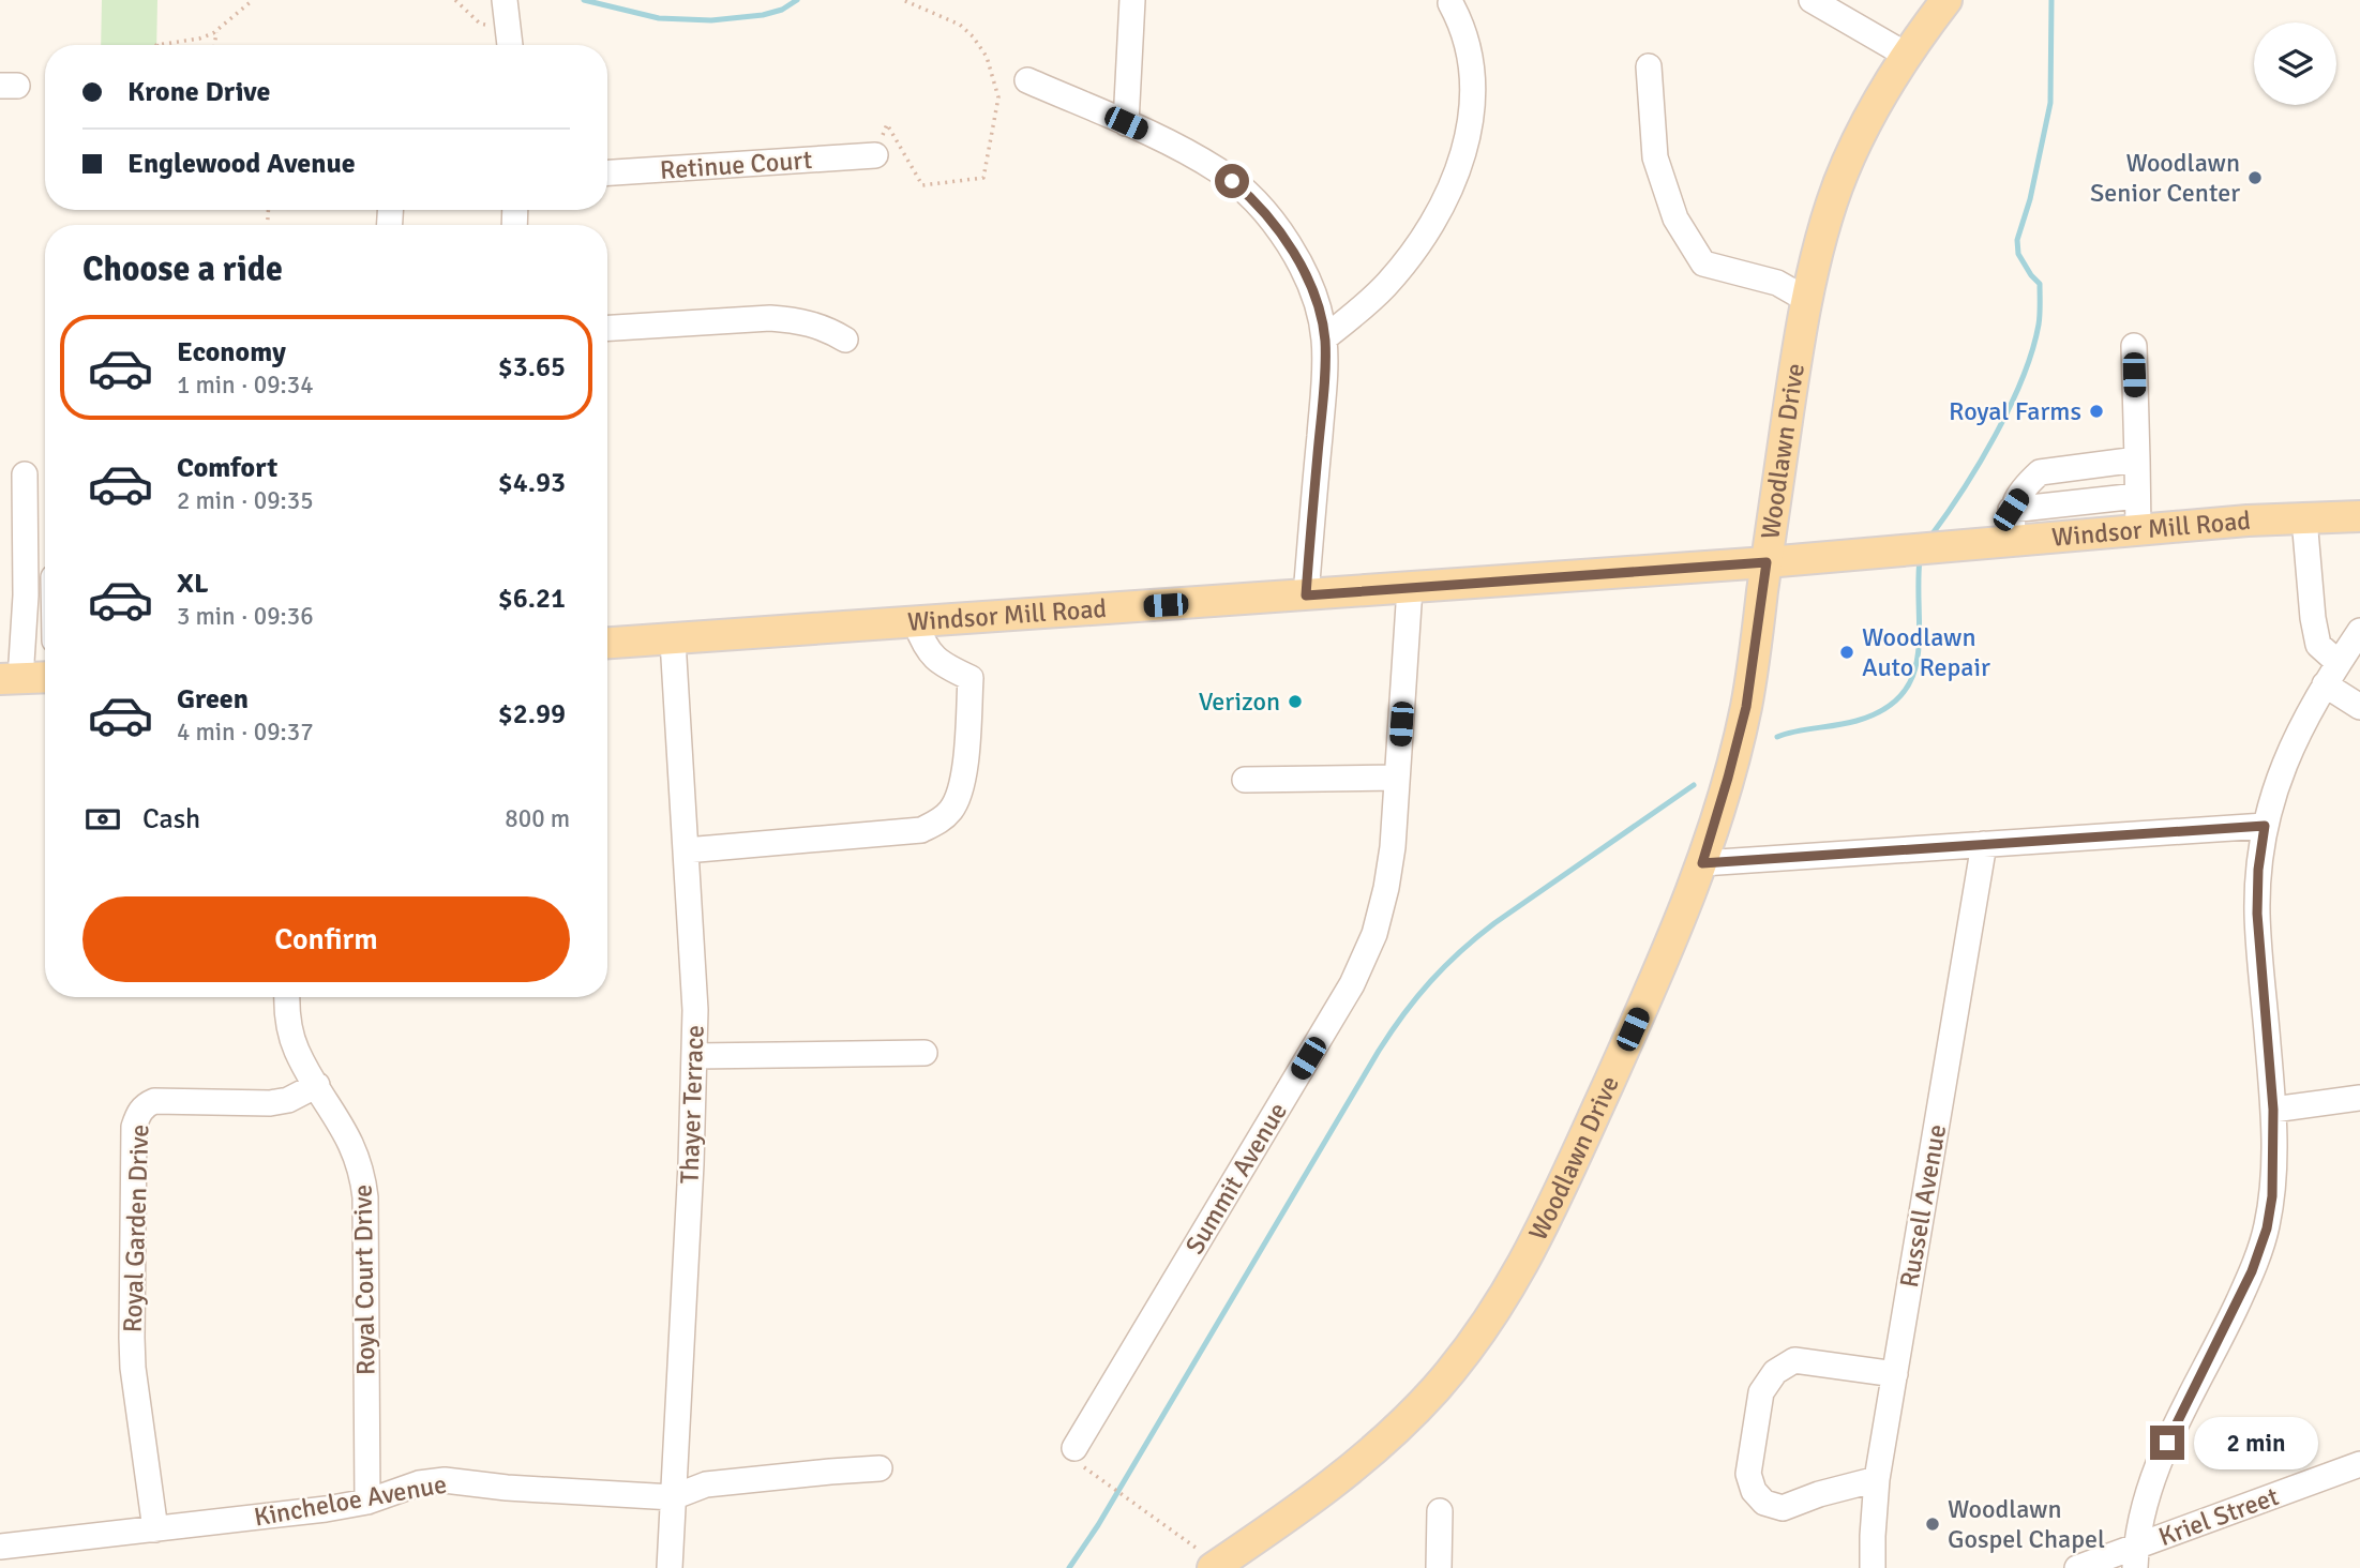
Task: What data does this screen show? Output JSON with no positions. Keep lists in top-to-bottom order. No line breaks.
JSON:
{"streets":{"main road":["Woodlawn Drive","Windsor Mill Road"],"street":["Retinue Court","Thayer Terrace","Summit Avenue","Russell Avenue","Royal Garden Drive","Royal Court Drive","Kincheloe Avenue","Kriel Street"]},"crossings":[["Woodlawn Drive","Windsor Mill Road"],["Windsor Mill Road","Thayer Terrace"],["Windsor Mill Road","Summit Avenue"],["Thayer Terrace","Kincheloe Avenue"],["Royal Garden Drive","Royal Court Drive"],["Royal Garden Drive","Kincheloe Avenue"],["Royal Court Drive","Kincheloe Avenue"]],"places":["Woodlawn Senior Center","Royal Farms","Woodlawn Auto Repair","Verizon","Woodlawn Gospel Chapel"],"page":{"banner":["Krone Drive","Englewood Avenue"],"heading":"Choose a ride","list":[{"name":"Economy","note":"1 min · 09:34","value":"$3.65"},{"name":"Comfort","note":"2 min · 09:35","value":"$4.93"},{"name":"XL","note":"3 min · 09:36","value":"$6.21"},{"name":"Green","note":"4 min · 09:37","value":"$2.99"}],"pay":["Cash","800 m"],"buttons":"Confirm","bubble":"2 min"}}
